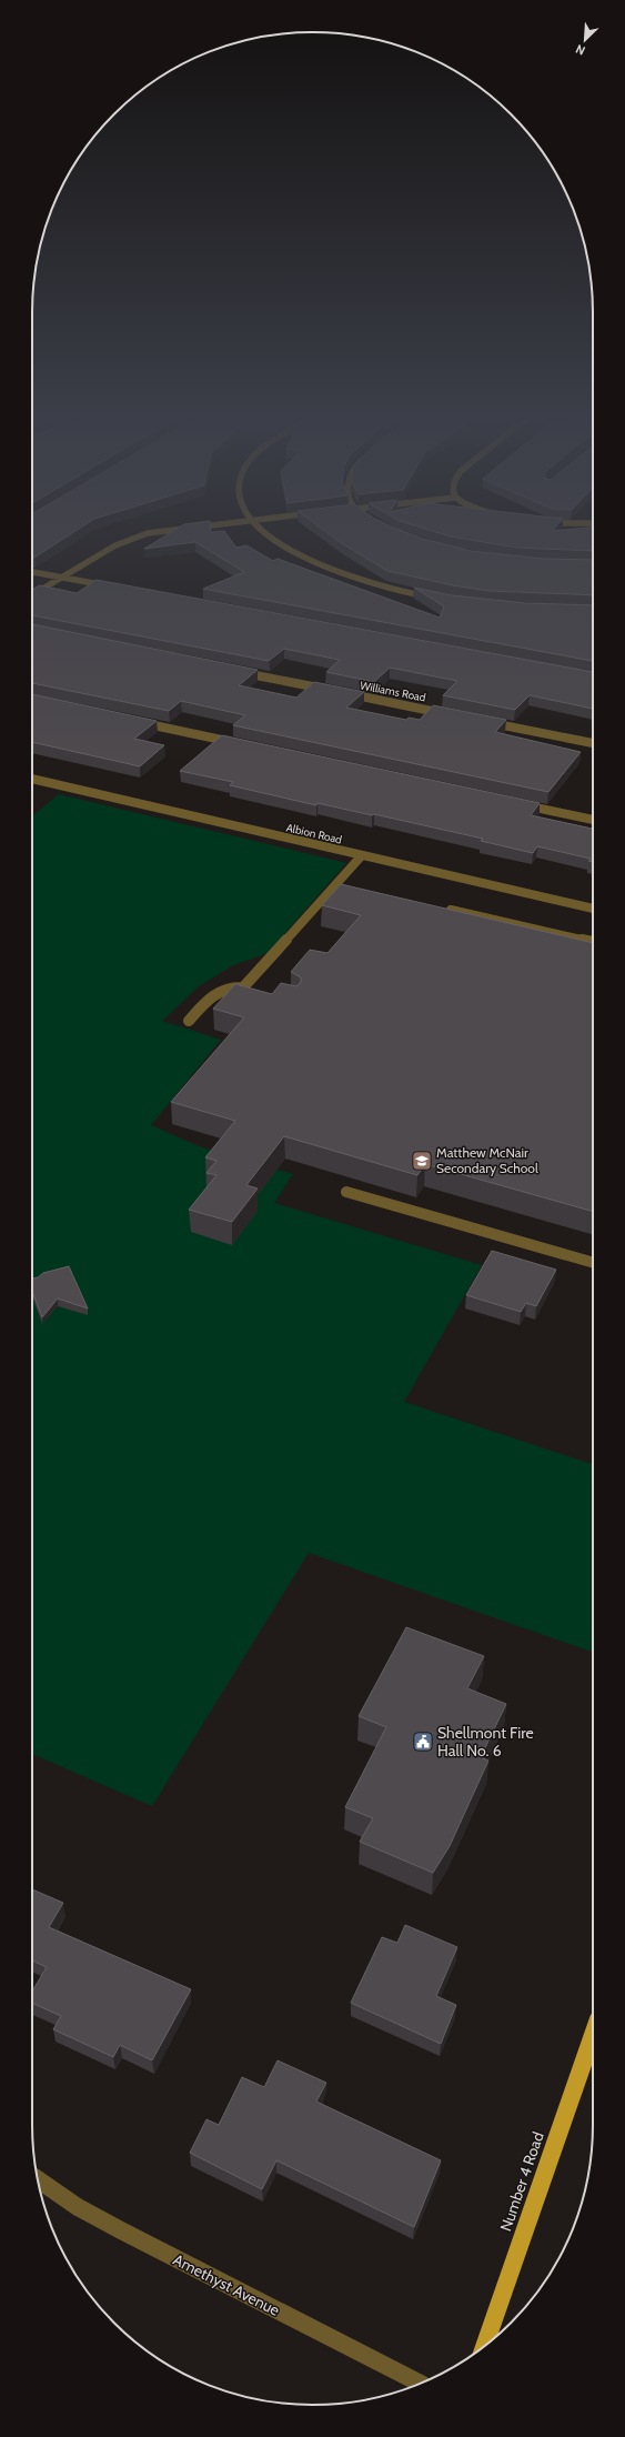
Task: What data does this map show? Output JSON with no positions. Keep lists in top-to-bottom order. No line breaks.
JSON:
{"streets":{"main road":["Number 4 Road"],"street":["Williams Road","Albion Road","Amethyst Avenue"]},"places":{"school or university":["Matthew McNair Secondary School"],"public building":["Shellmont Fire Hall No. 6"]},"north":"bottom left"}
